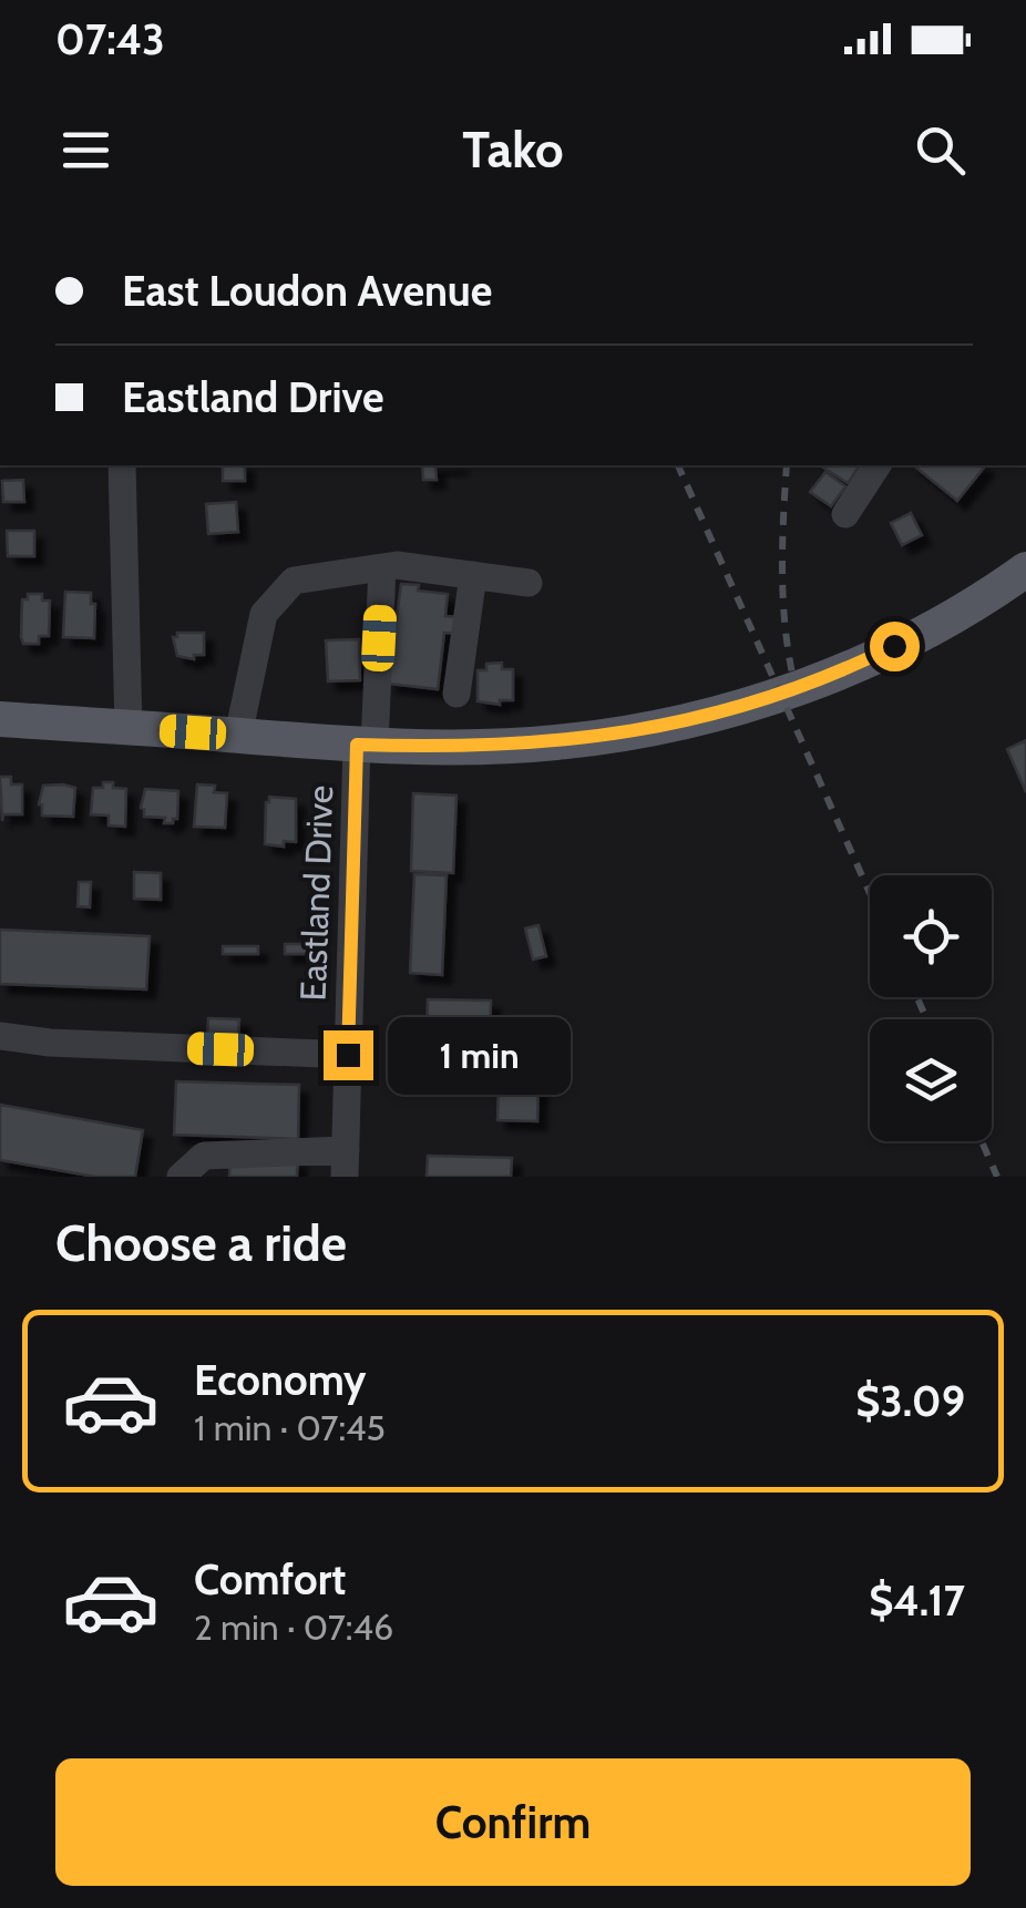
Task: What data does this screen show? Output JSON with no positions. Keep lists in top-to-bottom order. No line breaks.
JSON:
{"streets":{"street":["Eastland Drive"]},"page":{"status":"07:43","header":"Tako","banner":["East Loudon Avenue","Eastland Drive"],"bubble":"1 min","heading":"Choose a ride","list":[{"name":"Economy","note":"1 min · 07:45","value":"$3.09"},{"name":"Comfort","note":"2 min · 07:46","value":"$4.17"}],"buttons":"Confirm"}}
